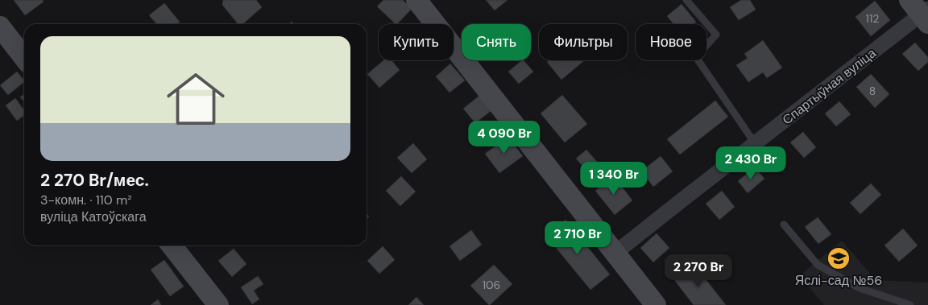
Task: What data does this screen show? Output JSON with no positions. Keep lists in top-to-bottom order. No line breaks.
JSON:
{"streets":{"street":["Спартыўная вуліца"]},"places":{"school or university":["Яслі-сад №56"]},"house_numbers":["112","8","106"],"page":{"chip":["Купить","Снять","Фильтры","Новое"],"list":[{"name":"2 270 Br/мес.","note":"3-комн. · 110 m² · вуліца Катоўскага"}],"price":["4 090 Br","2 430 Br","1 340 Br","2 710 Br","2 270 Br"]}}
